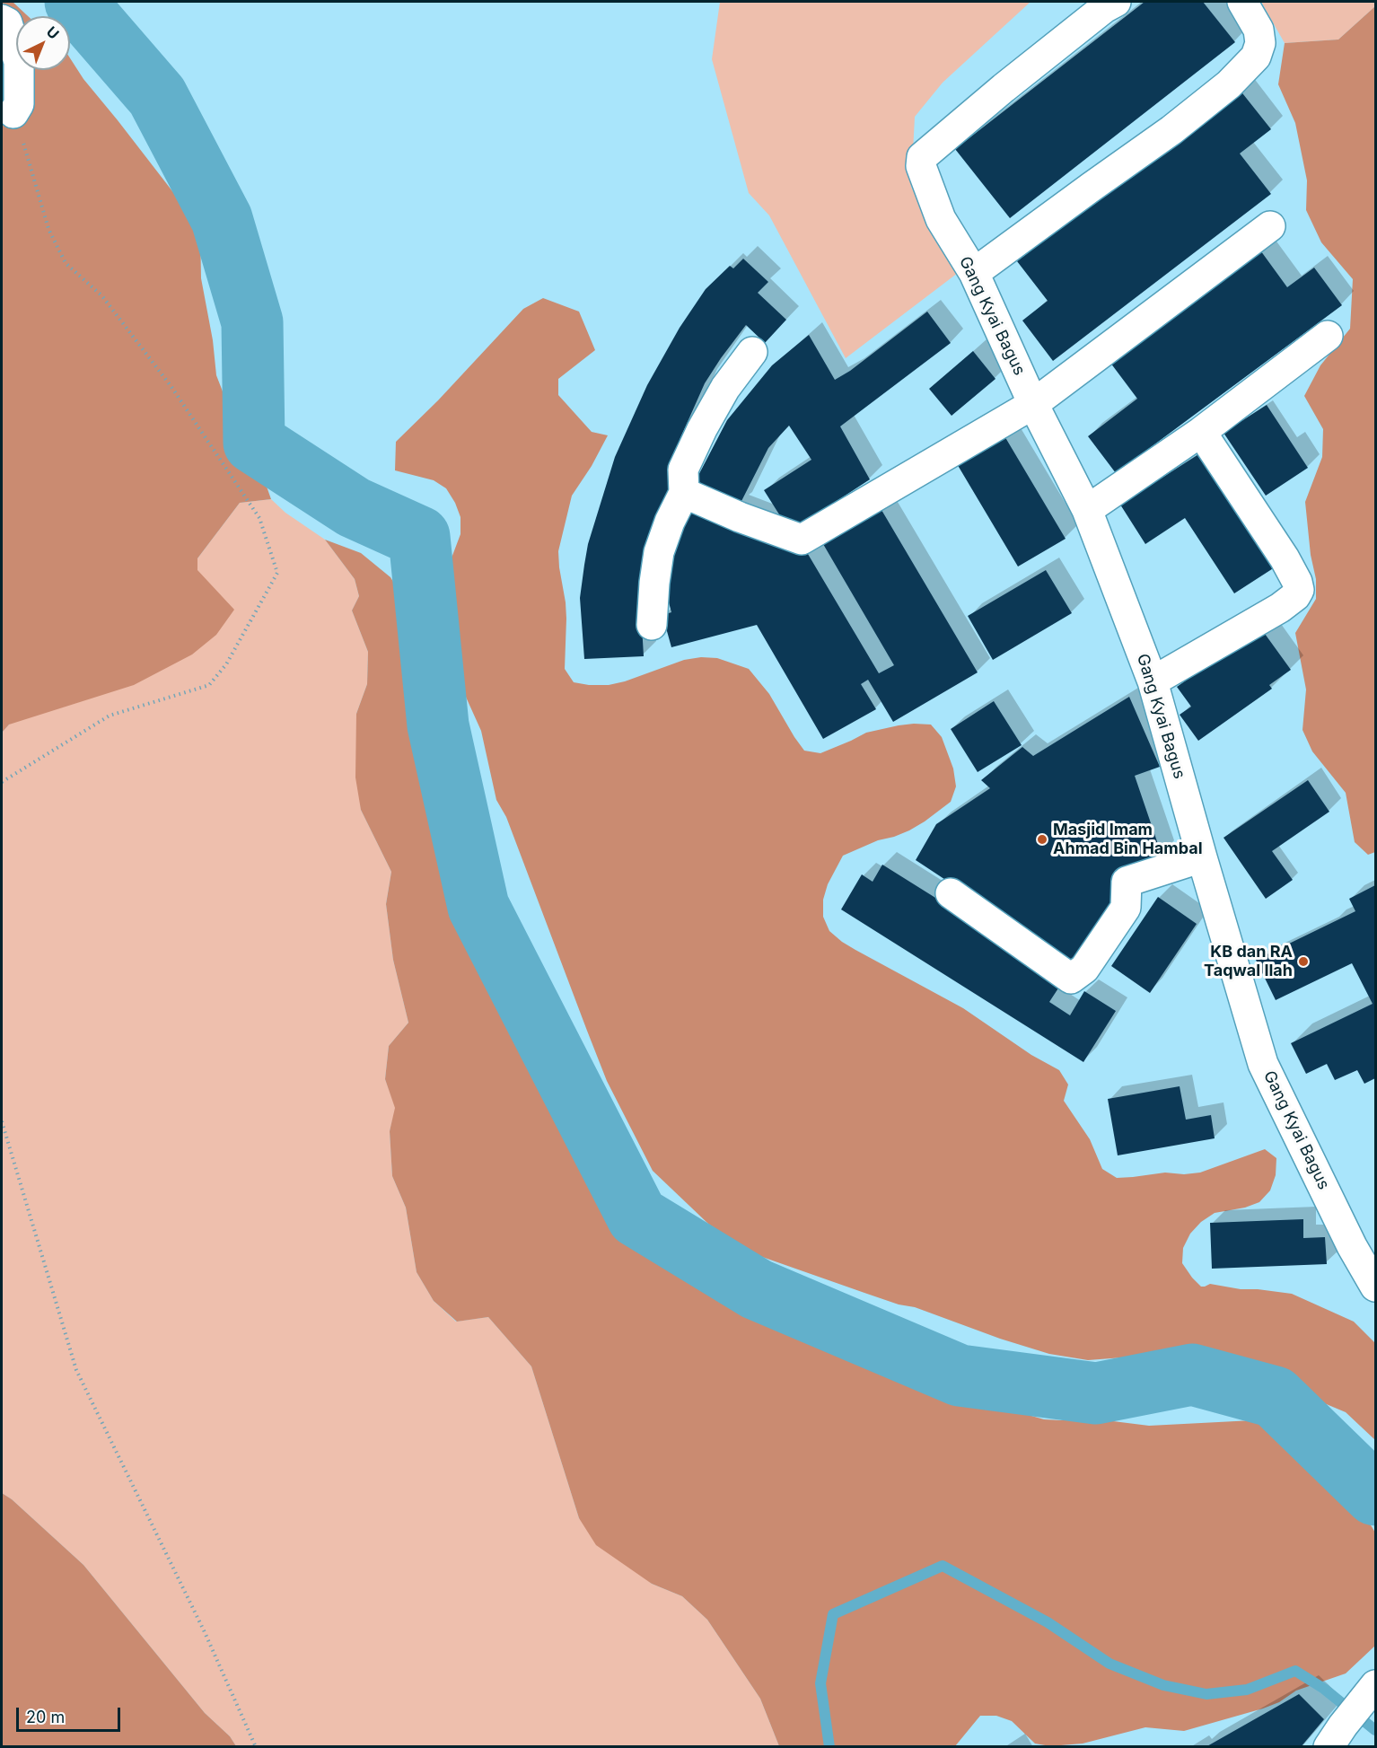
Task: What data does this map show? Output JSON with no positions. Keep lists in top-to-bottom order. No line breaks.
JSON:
{"streets":{"street":["Gang Kyai Bagus"]},"places":["Masjid Imam Ahmad Bin Hambal","KB dan RA Taqwal Ilah"],"scale_bar":"20 m","north":"top right"}
